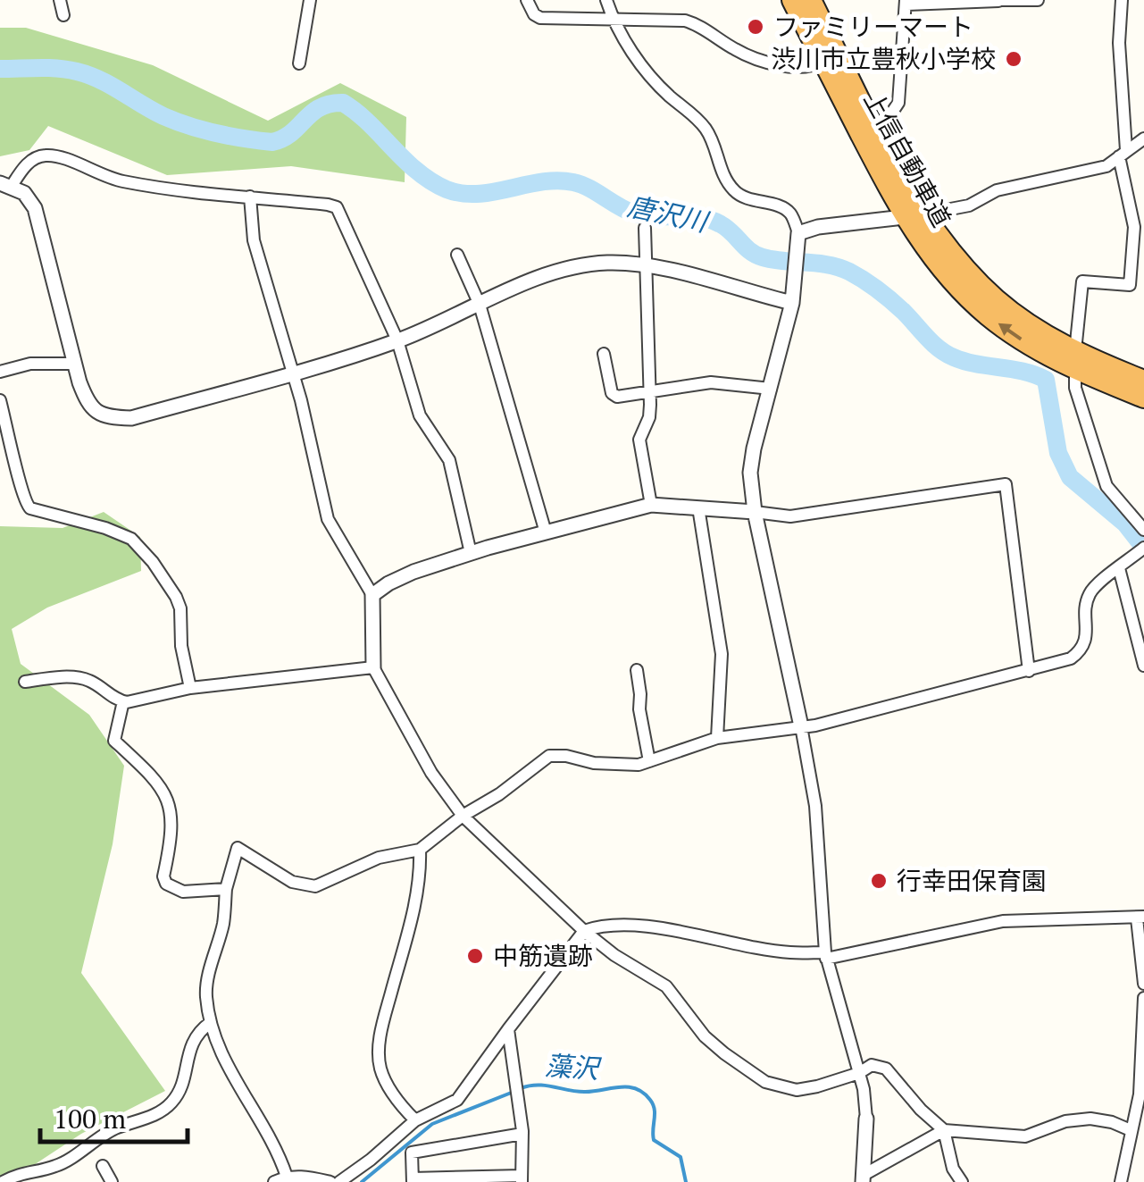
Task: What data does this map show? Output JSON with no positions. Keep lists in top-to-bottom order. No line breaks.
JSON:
{"streets":{"highway":["上信自動車道"]},"water":["唐沢川","藻沢"],"places":["ファミリーマート","渋川市立豊秋小学校","行幸田保育園","中筋遺跡"],"scale_bar":"100 m"}
